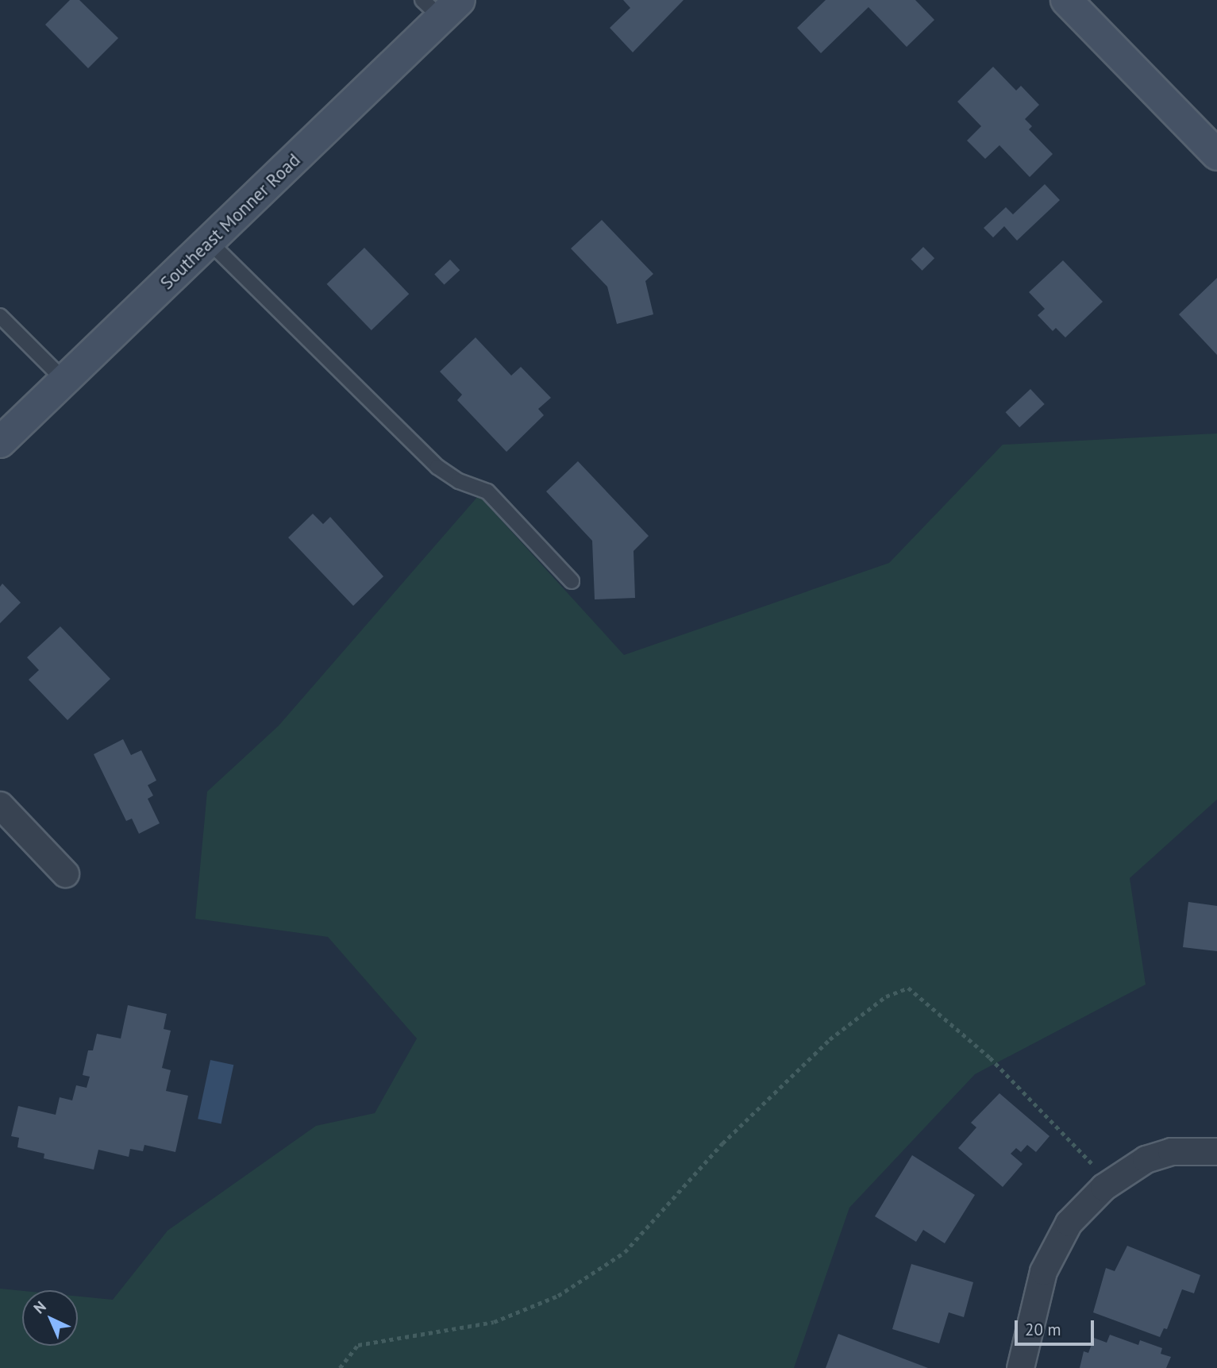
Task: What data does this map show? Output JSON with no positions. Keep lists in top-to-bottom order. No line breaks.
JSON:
{"streets":{"street":["Southeast Monner Road"]},"scale_bar":"20 m","north":"top left"}
